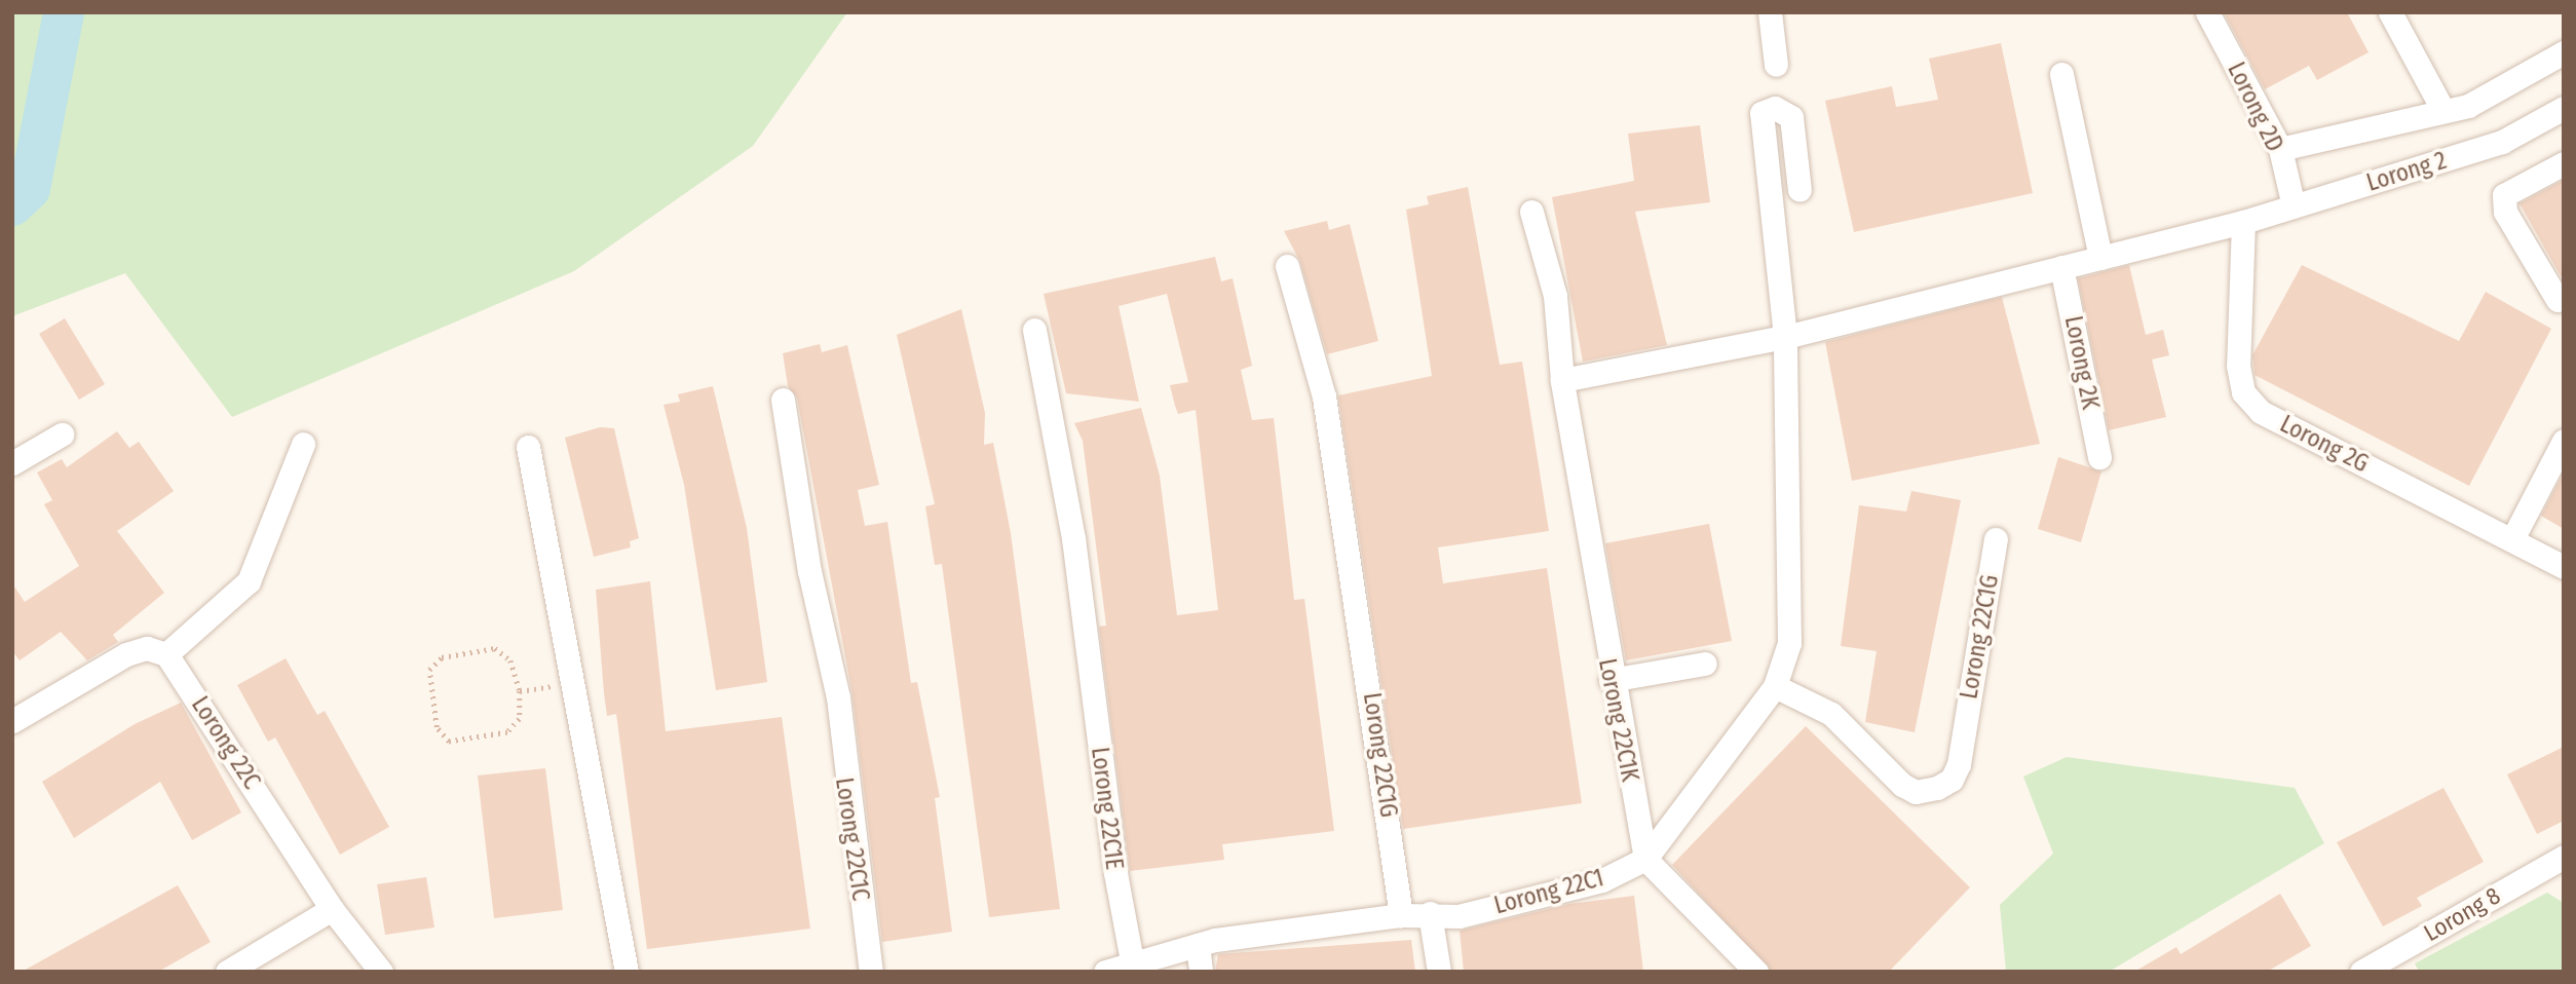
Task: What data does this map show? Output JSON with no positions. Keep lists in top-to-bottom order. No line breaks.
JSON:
{"streets":{"street":["Lorong 2D","Lorong 2","Lorong 2K","Lorong 2G","Lorong 22C1G","Lorong 22C1K","Lorong 22C","Lorong 22C1E","Lorong 22C1C","Lorong 22C1","Lorong 8"]},"crossings":[["Lorong 2D","Lorong 2"],["Lorong 2","Lorong 2K"],["Lorong 2","Lorong 2G"],["Lorong 2","Lorong 22C1K"],["Lorong 2","Lorong 22C1"],["Lorong 22C1G","Lorong 22C1"],["Lorong 22C1K","Lorong 22C1"],["Lorong 22C1E","Lorong 22C1"]]}
